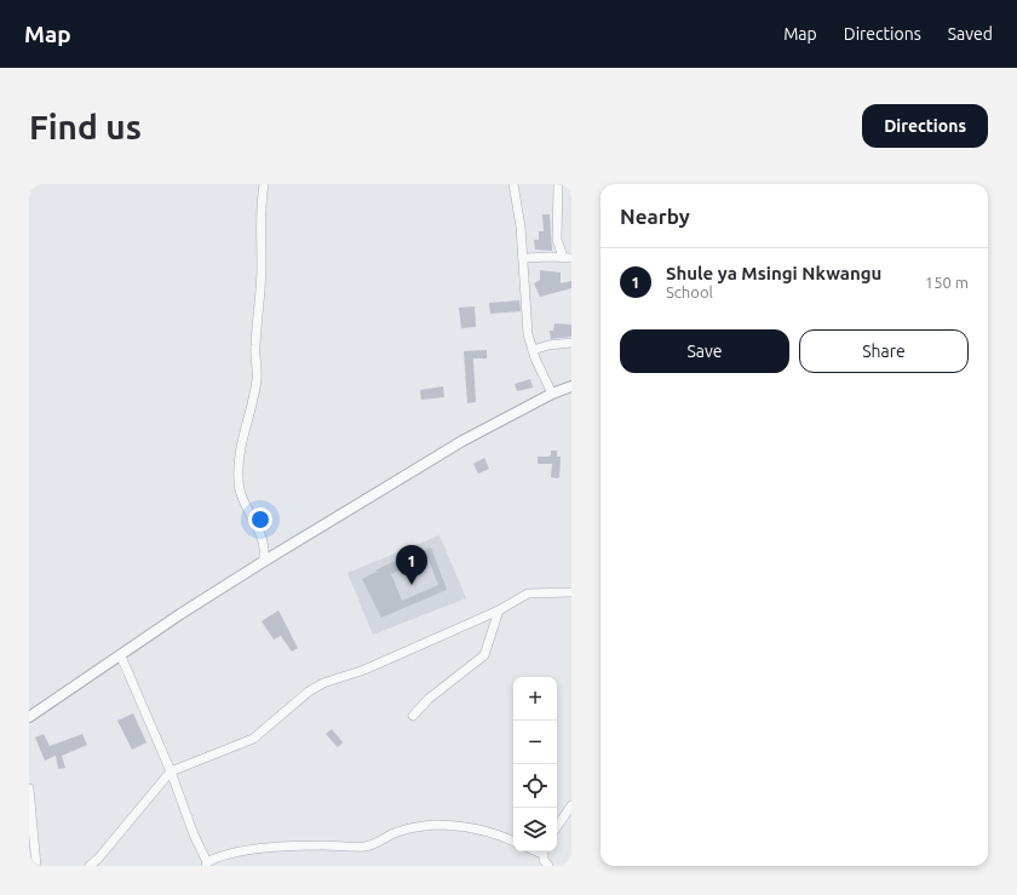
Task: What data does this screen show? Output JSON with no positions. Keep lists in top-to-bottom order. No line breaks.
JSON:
{"page":{"header":"Map","nav":["Map","Directions","Saved"],"buttons":["Directions",["Save","Share"]],"title":"Find us","heading":"Nearby","list":[{"mark":"1","name":"Shule ya Msingi Nkwangu","note":"School","value":"150 m"}],"pins":"1","map_buttons":["+","−"]}}
